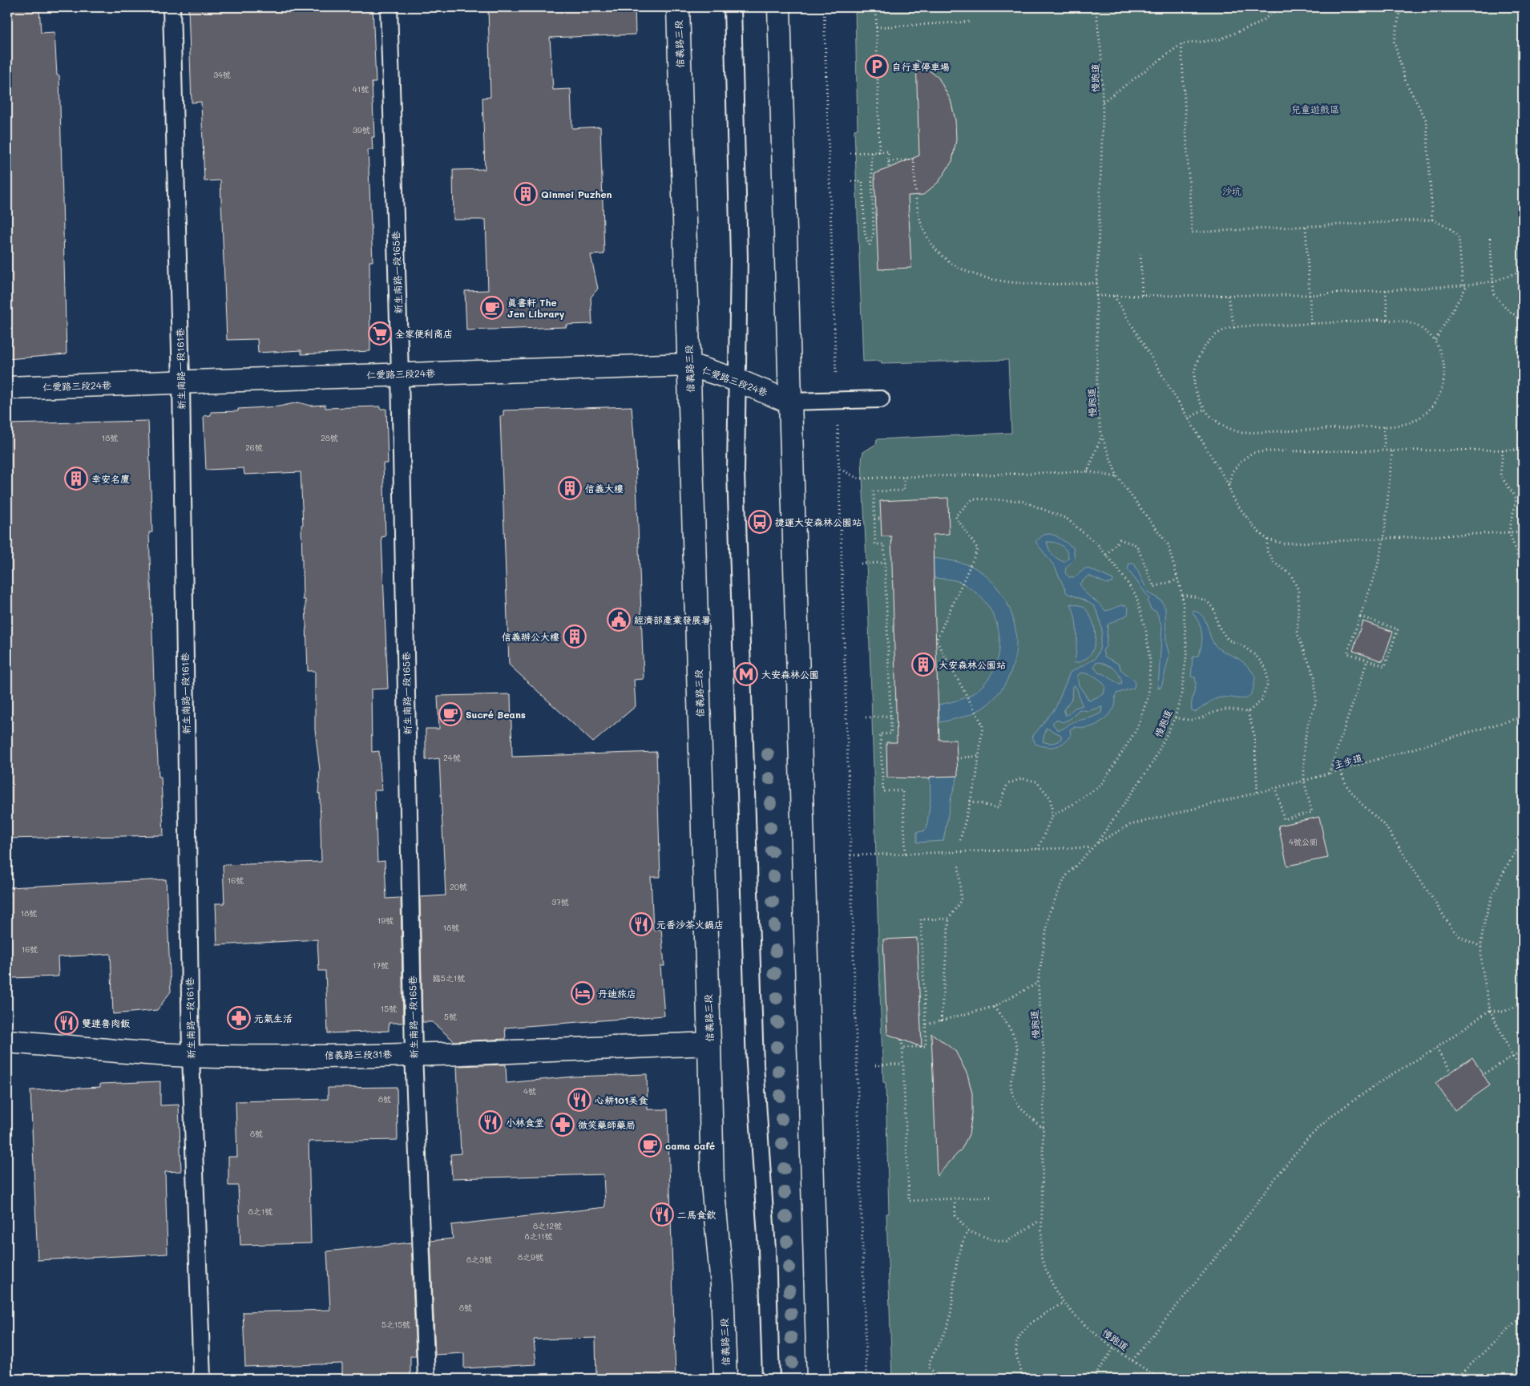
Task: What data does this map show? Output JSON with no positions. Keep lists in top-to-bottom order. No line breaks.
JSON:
{"streets":{"main road":["信義路三段","仁愛路三段24巷","信義路三段31巷"],"lane":["新生南路一段165巷","新生南路一段161巷"],"path":["慢跑道","主步道"]},"crossings":[["信義路三段","仁愛路三段24巷"],["信義路三段","信義路三段31巷"],["慢跑道","主步道"],["新生南路一段165巷","仁愛路三段24巷"],["新生南路一段165巷","信義路三段31巷"],["新生南路一段161巷","仁愛路三段24巷"],["新生南路一段161巷","信義路三段31巷"]],"parks":["兒童遊戲區","沙坑"],"places":{"parking":["自行車停車場"],"building":["Qinmei Puzhen","幸安名廈","信義大樓","信義辦公大樓","大安森林公園站"],"cafe":["真書軒 The Jen Library","Sucré Beans","cama café"],"supermarket":["全家便利商店"],"bus stop":["捷運大安森林公園站"],"public building":["經濟部產業發展署"],"metro station":["大安森林公園"],"restaurant":["元香沙茶火鍋店","雙連魯肉飯","心耕101美食","小林食堂","二馬食飲"],"hotel":["丹迪旅店"],"pharmacy":["元氣生活","微笑藥師藥局"]},"house_numbers":["34號","41號","39號","18號","28號","26號","24號","4號公廁","16號","20號","37號","18號","19號","18號","16號","17號","臨5之1號","15號","5號","4號","8號","8號","8之1號","8之12號","8之11號","8之9號","8之3號","8號","5之15號"]}
